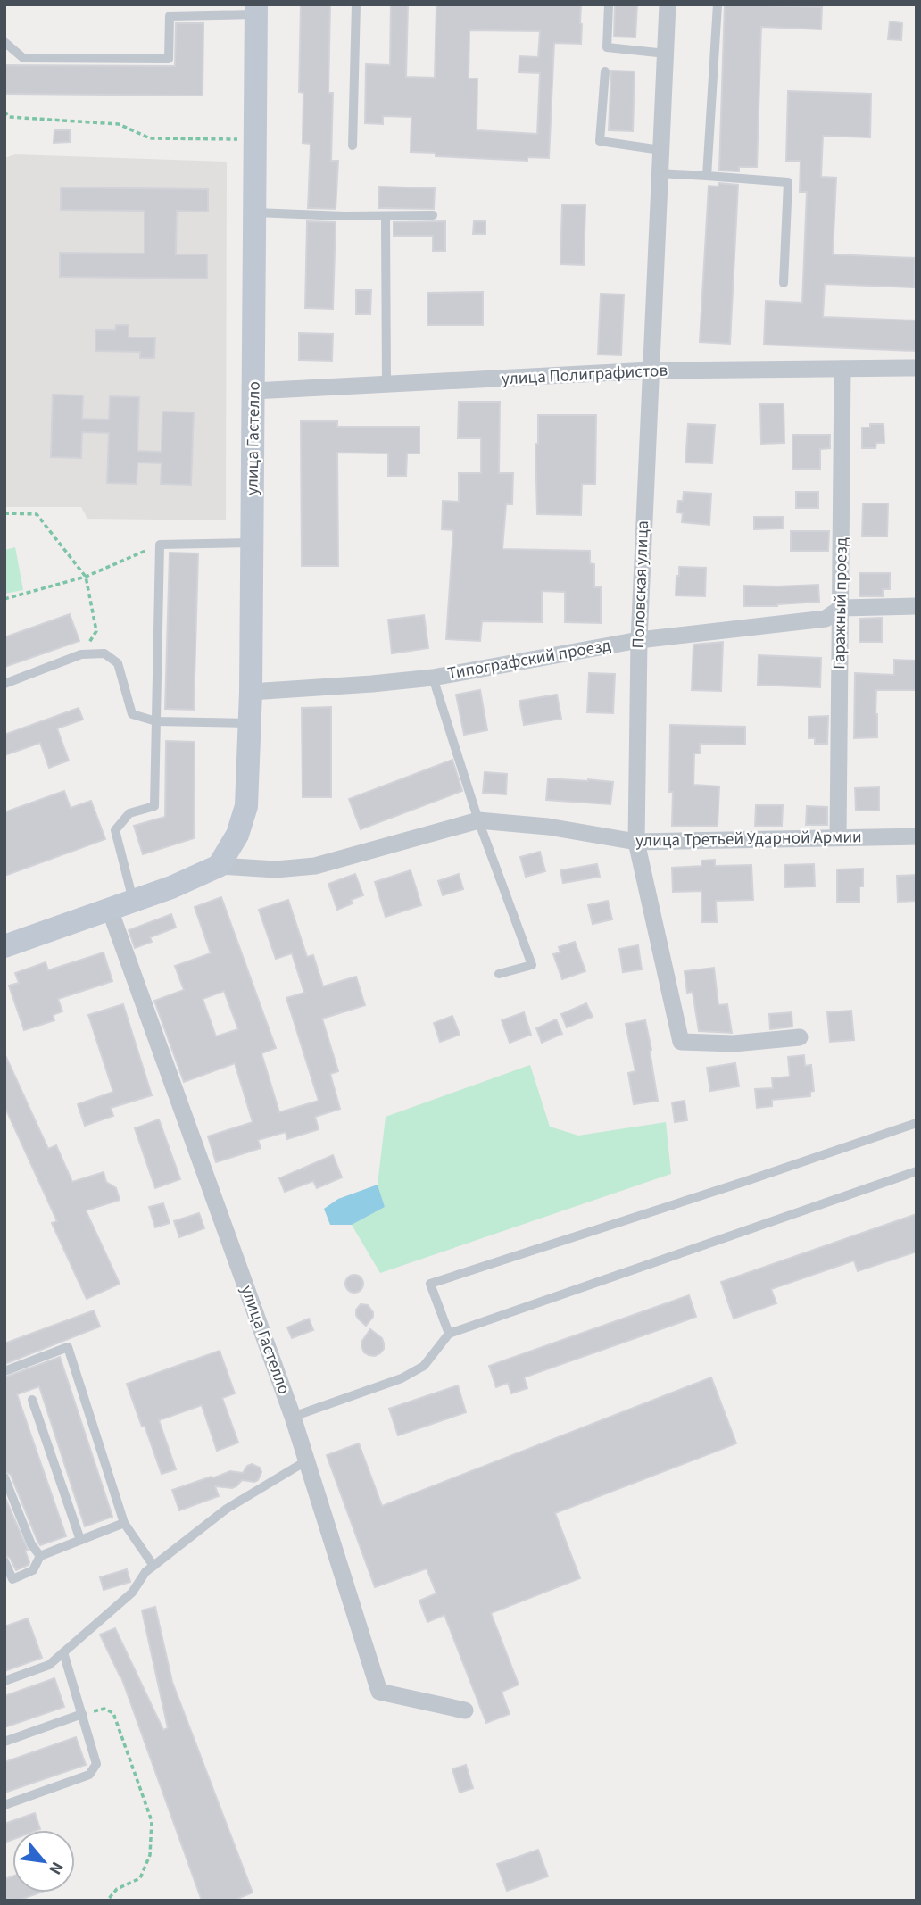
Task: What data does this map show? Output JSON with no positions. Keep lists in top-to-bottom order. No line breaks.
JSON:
{"streets":{"main road":["улица Гастелло","улица Третьей Ударной Армии"],"street":["улица Полиграфистов","Половская улица","Гаражный проезд","Типографский проезд"]},"crossings":[["улица Полиграфистов","улица Гастелло"],["улица Полиграфистов","Половская улица"],["улица Полиграфистов","Гаражный проезд"],["улица Гастелло","Типографский проезд"],["улица Гастелло","улица Третьей Ударной Армии"],["Половская улица","Типографский проезд"],["Половская улица","улица Третьей Ударной Армии"],["Гаражный проезд","Типографский проезд"],["Гаражный проезд","улица Третьей Ударной Армии"]],"north":"bottom right"}
